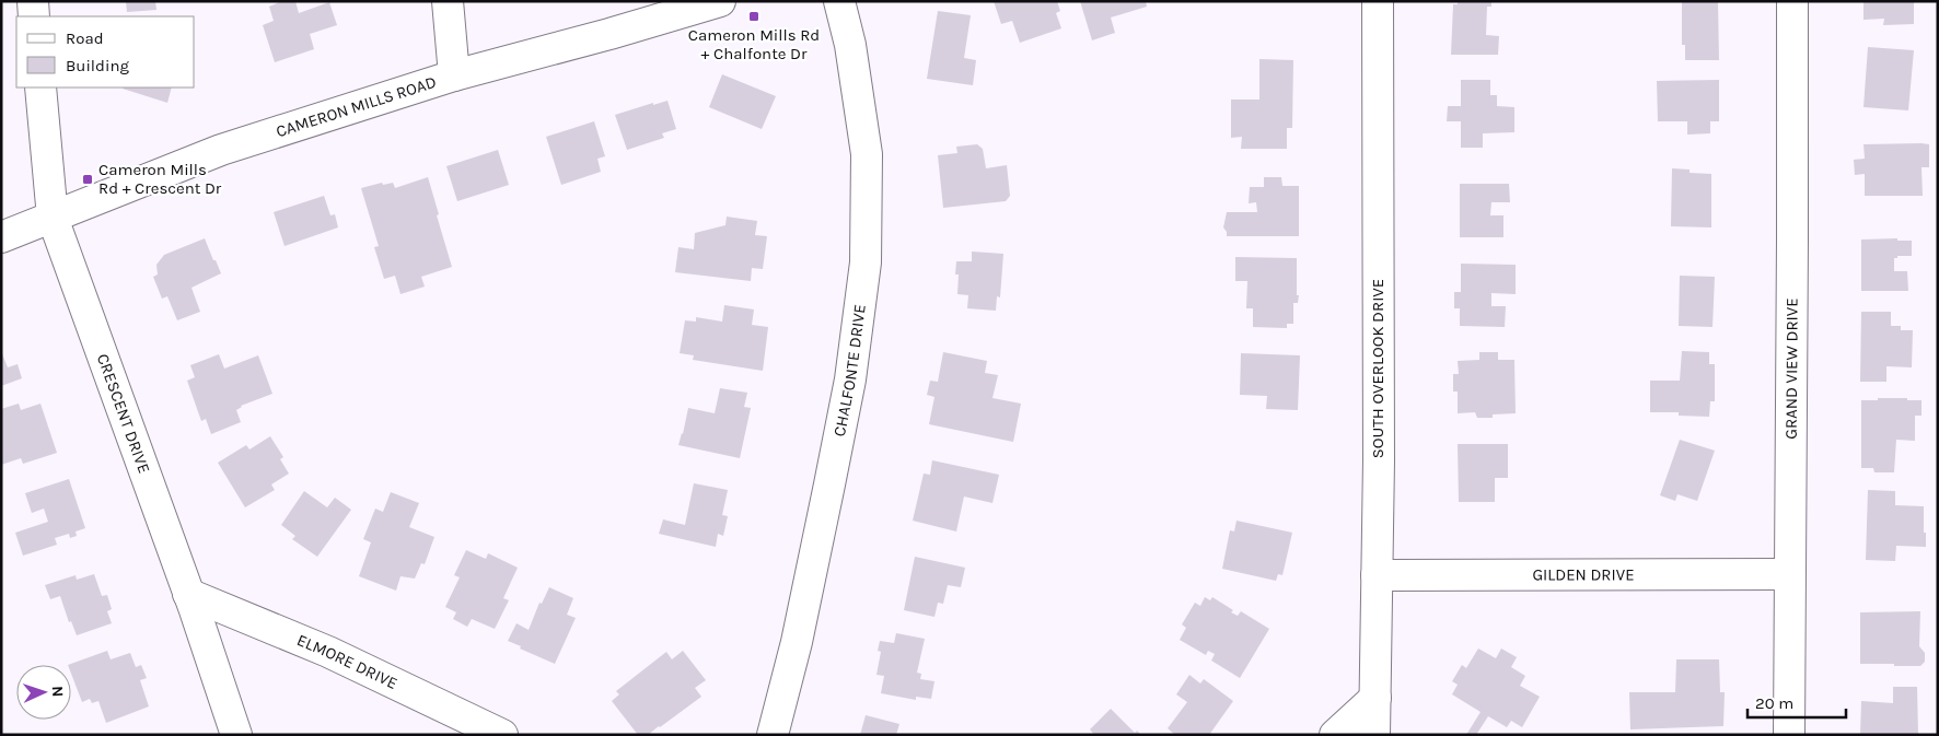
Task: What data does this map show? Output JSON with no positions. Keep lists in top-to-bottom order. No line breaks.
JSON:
{"streets":{"street":["CAMERON MILLS ROAD","SOUTH OVERLOOK DRIVE","GRAND VIEW DRIVE","CHALFONTE DRIVE","CRESCENT DRIVE","GILDEN DRIVE","ELMORE DRIVE"]},"crossings":[["CAMERON MILLS ROAD","CRESCENT DRIVE"],["SOUTH OVERLOOK DRIVE","GILDEN DRIVE"],["GRAND VIEW DRIVE","GILDEN DRIVE"],["CRESCENT DRIVE","ELMORE DRIVE"]],"places":{"transit":["Cameron Mills Rd + Chalfonte Dr","Cameron Mills Rd + Crescent Dr"]},"legend":["Road","Building"],"scale_bar":"20 m","north":"right"}
